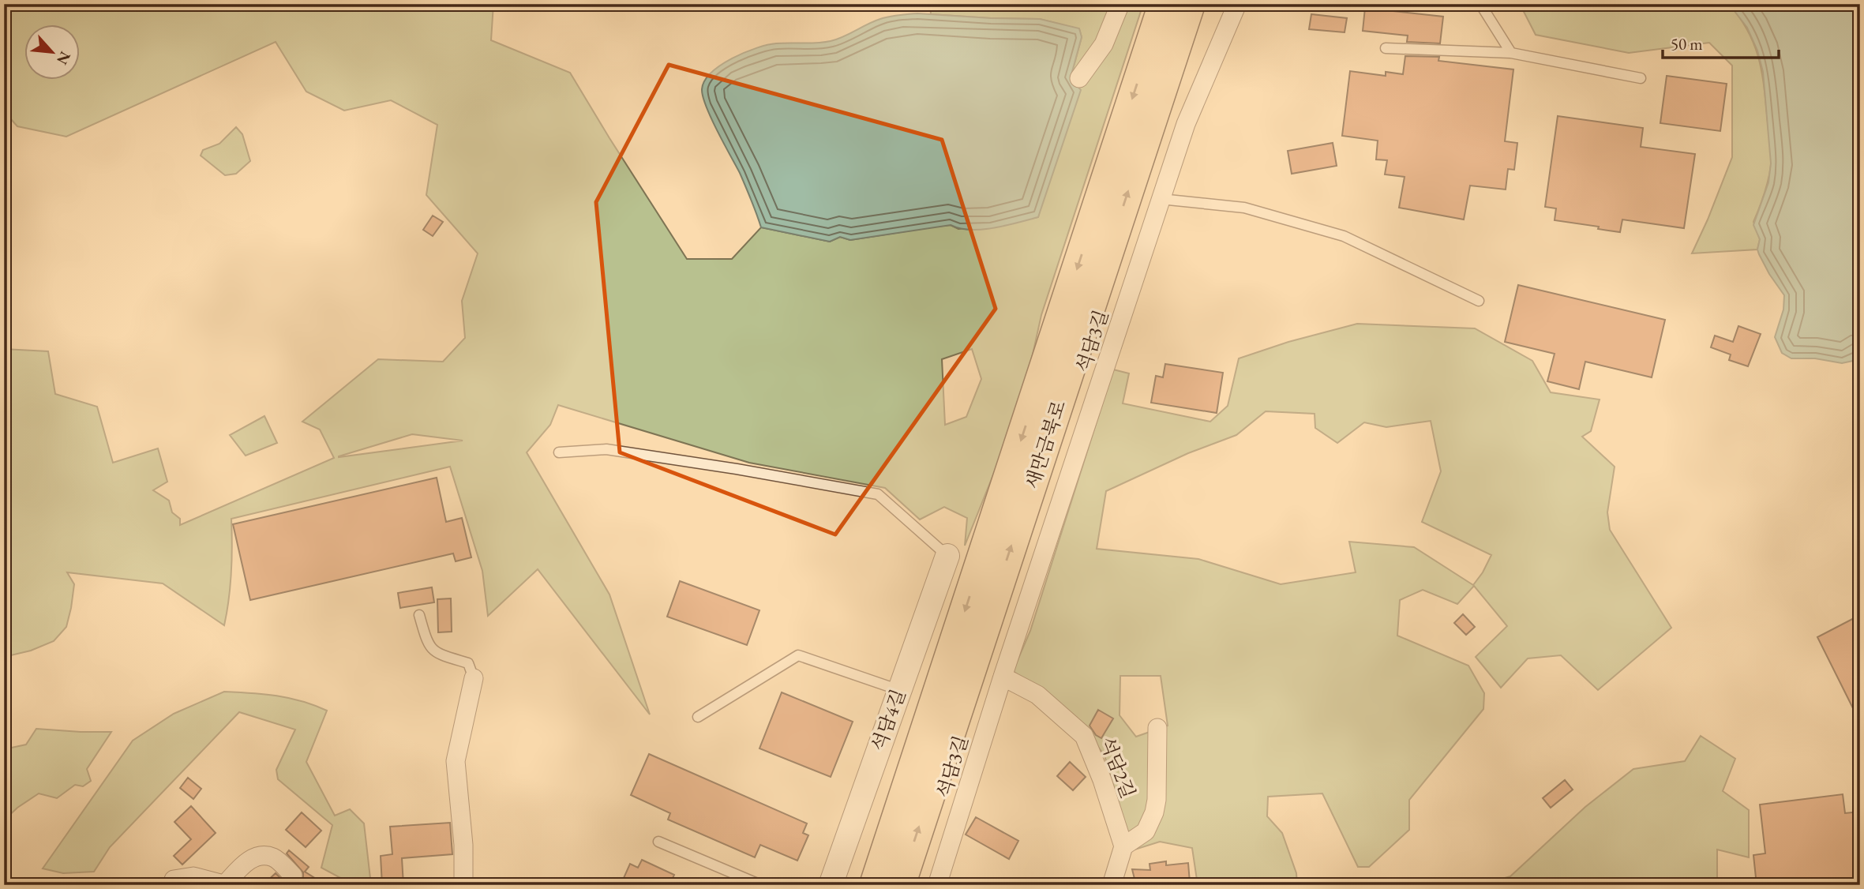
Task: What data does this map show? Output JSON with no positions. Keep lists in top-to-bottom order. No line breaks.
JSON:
{"streets":{"highway":["새만금북로"],"street":["석담3길","석담4길","석담2길"]},"crossings":[["석담3길","석담2길"]],"scale_bar":"50 m","north":"bottom right"}
